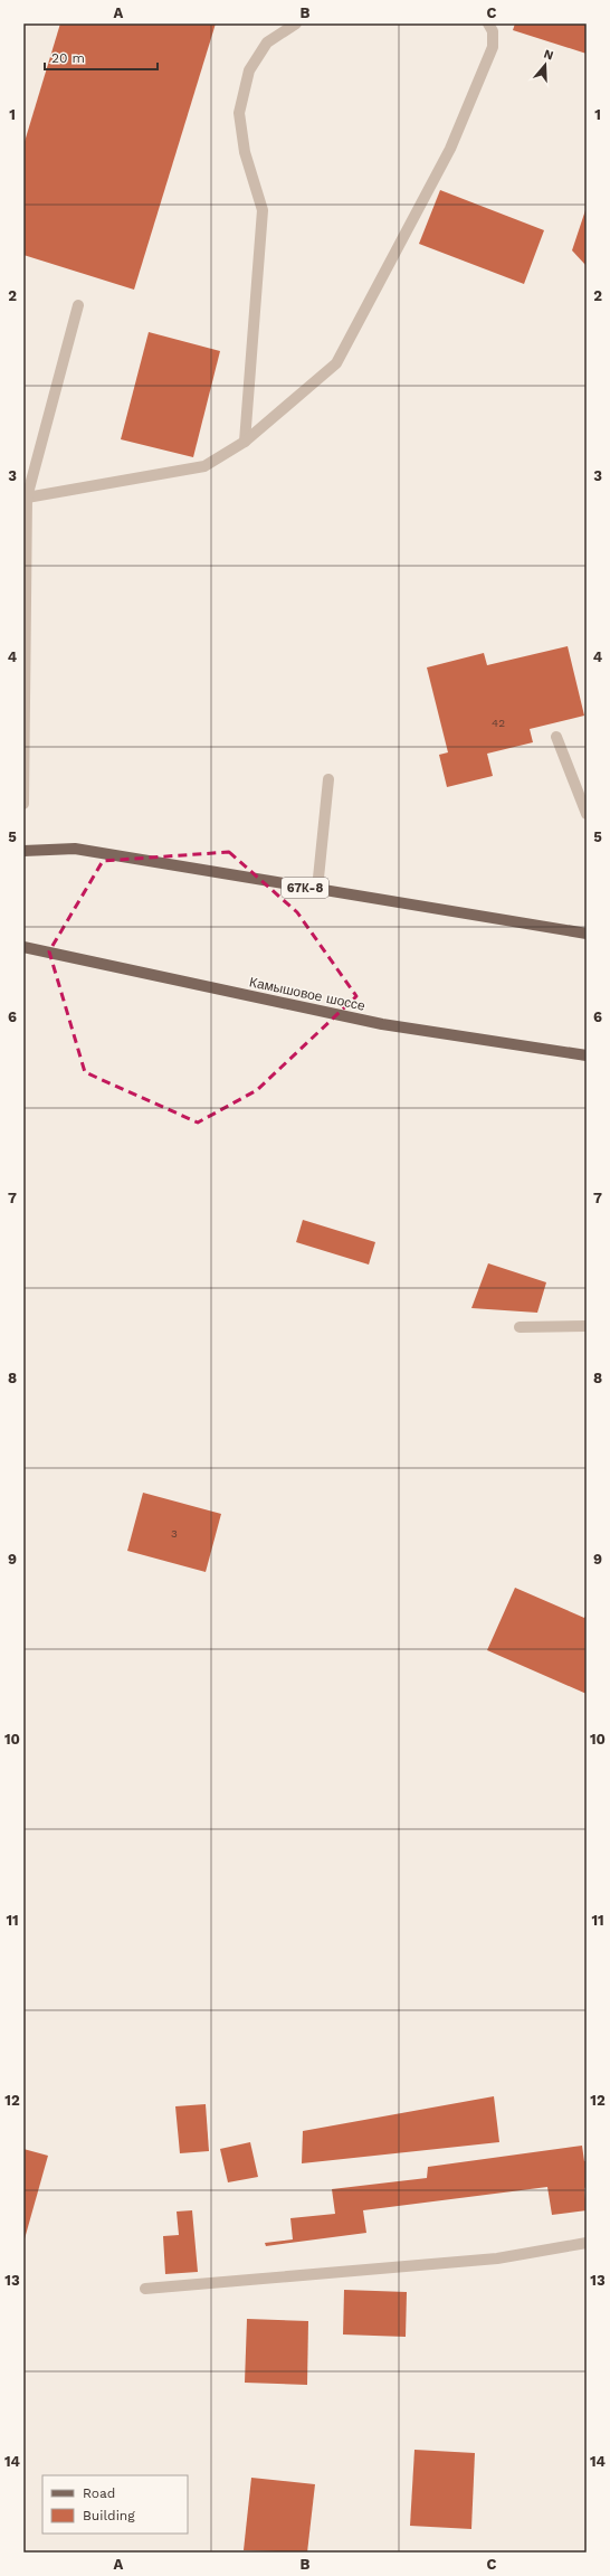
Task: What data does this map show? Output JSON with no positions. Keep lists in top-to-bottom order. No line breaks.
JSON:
{"streets":{"main road":["67К-8","Камышовое шоссе"]},"house_numbers":["42","3"],"legend":["Road","Building"],"scale_bar":"20 m","north":"top","grid":{"columns":["A","B","C"],"rows":["1","2","3","4","5","6","7","8","9","10","11","12","13","14"]}}
